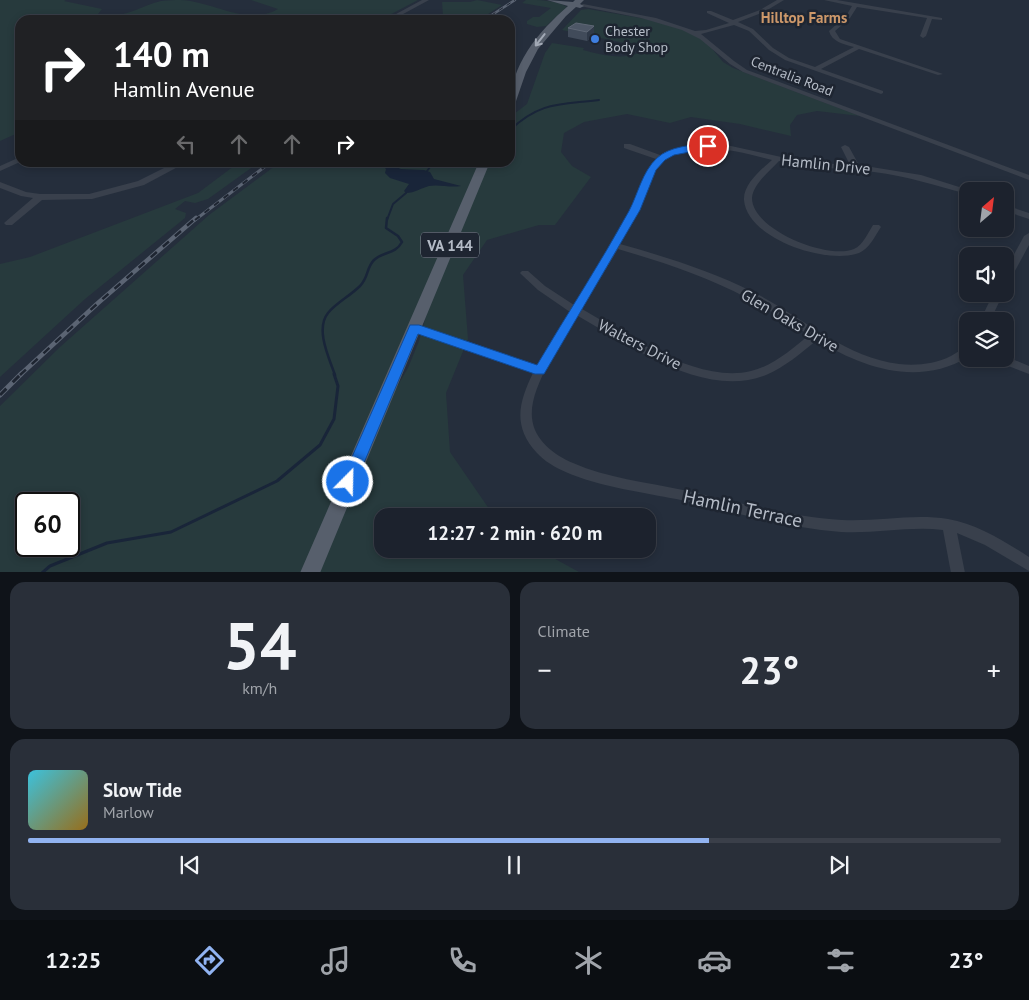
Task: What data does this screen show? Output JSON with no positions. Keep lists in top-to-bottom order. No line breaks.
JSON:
{"streets":{"main road":["Centralia Road","VA 144"],"street":["Hamlin Drive","Glen Oaks Drive","Walters Drive","Hamlin Terrace"]},"crossings":[["Glen Oaks Drive","Walters Drive"]],"districts":["Hilltop Farms"],"places":["Chester Body Shop"],"north":"top right","page":{"turn":["140 m","Hamlin Avenue"],"limit":"60","trip":"12:27 · 2 min · 620 m","tile":[["54","km/h"],"Climate"],"heat":["−","23°","+"],"song":["Slow Tide","Marlow"],"tabs":["12:25","23°"]}}
